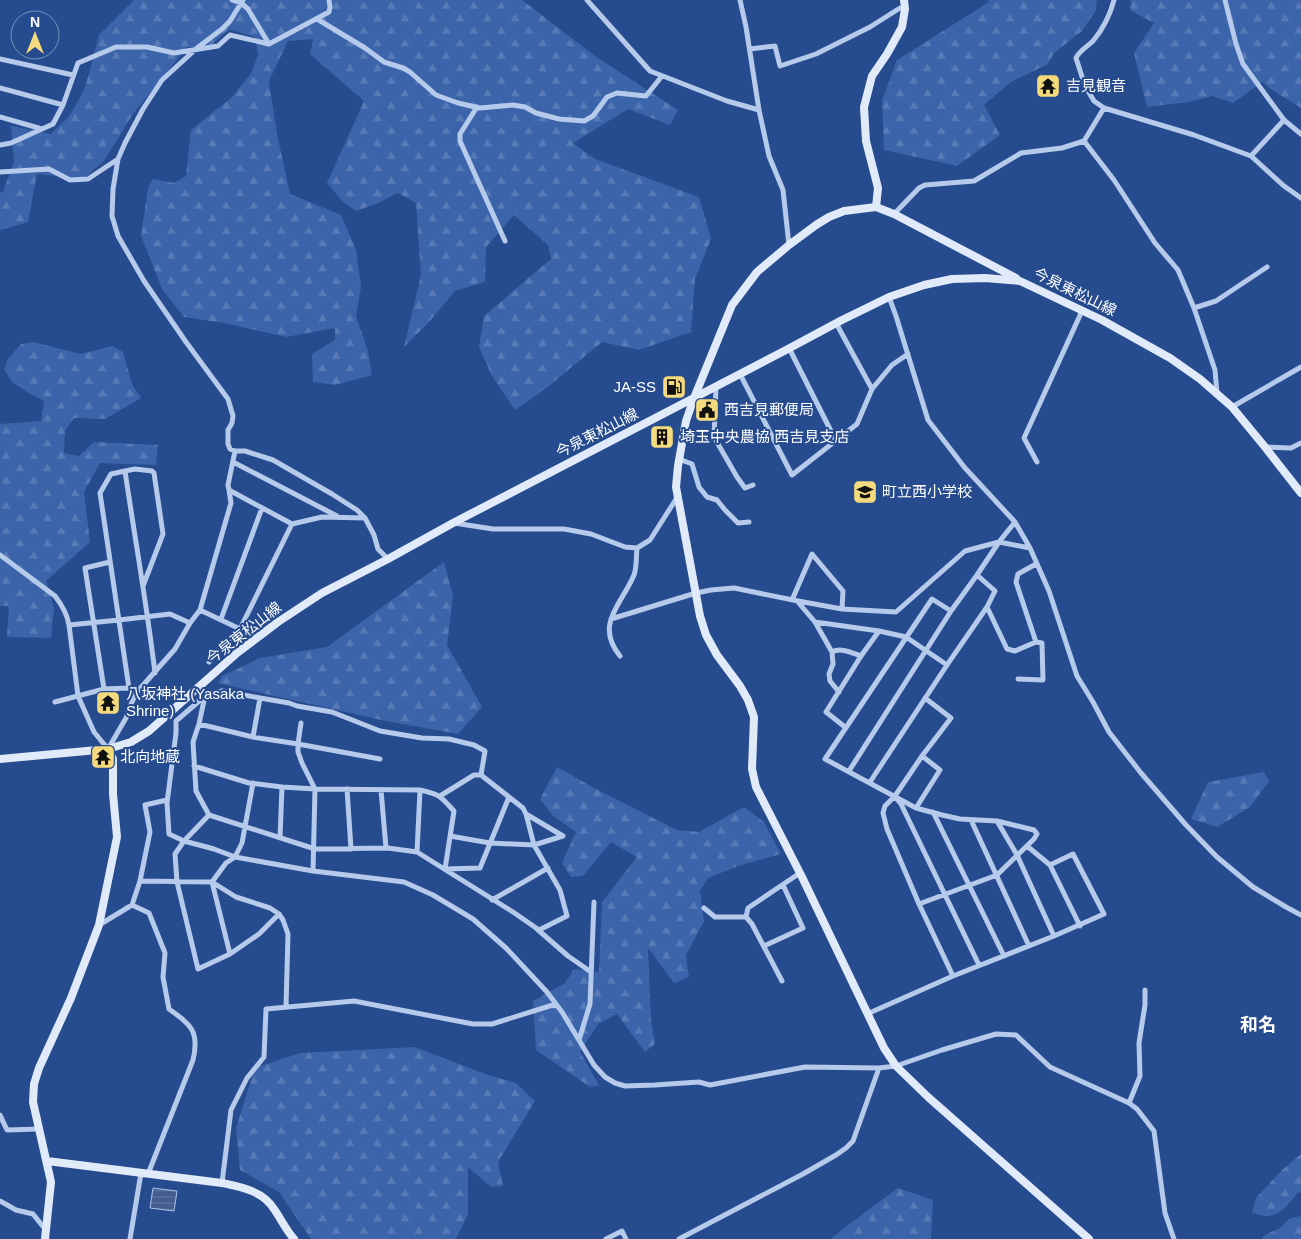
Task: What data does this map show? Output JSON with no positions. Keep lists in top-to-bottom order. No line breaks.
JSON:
{"streets":{"street":["今泉東松山線"]},"districts":["和名"],"places":{"temple":["吉見観音","八坂神社 (Yasaka Shrine)","北向地蔵"],"fuel station":["JA-SS"],"public building":["西吉見郵便局"],"building":["埼玉中央農協 西吉見支店"],"school or university":["町立西小学校"]},"north":"top"}
